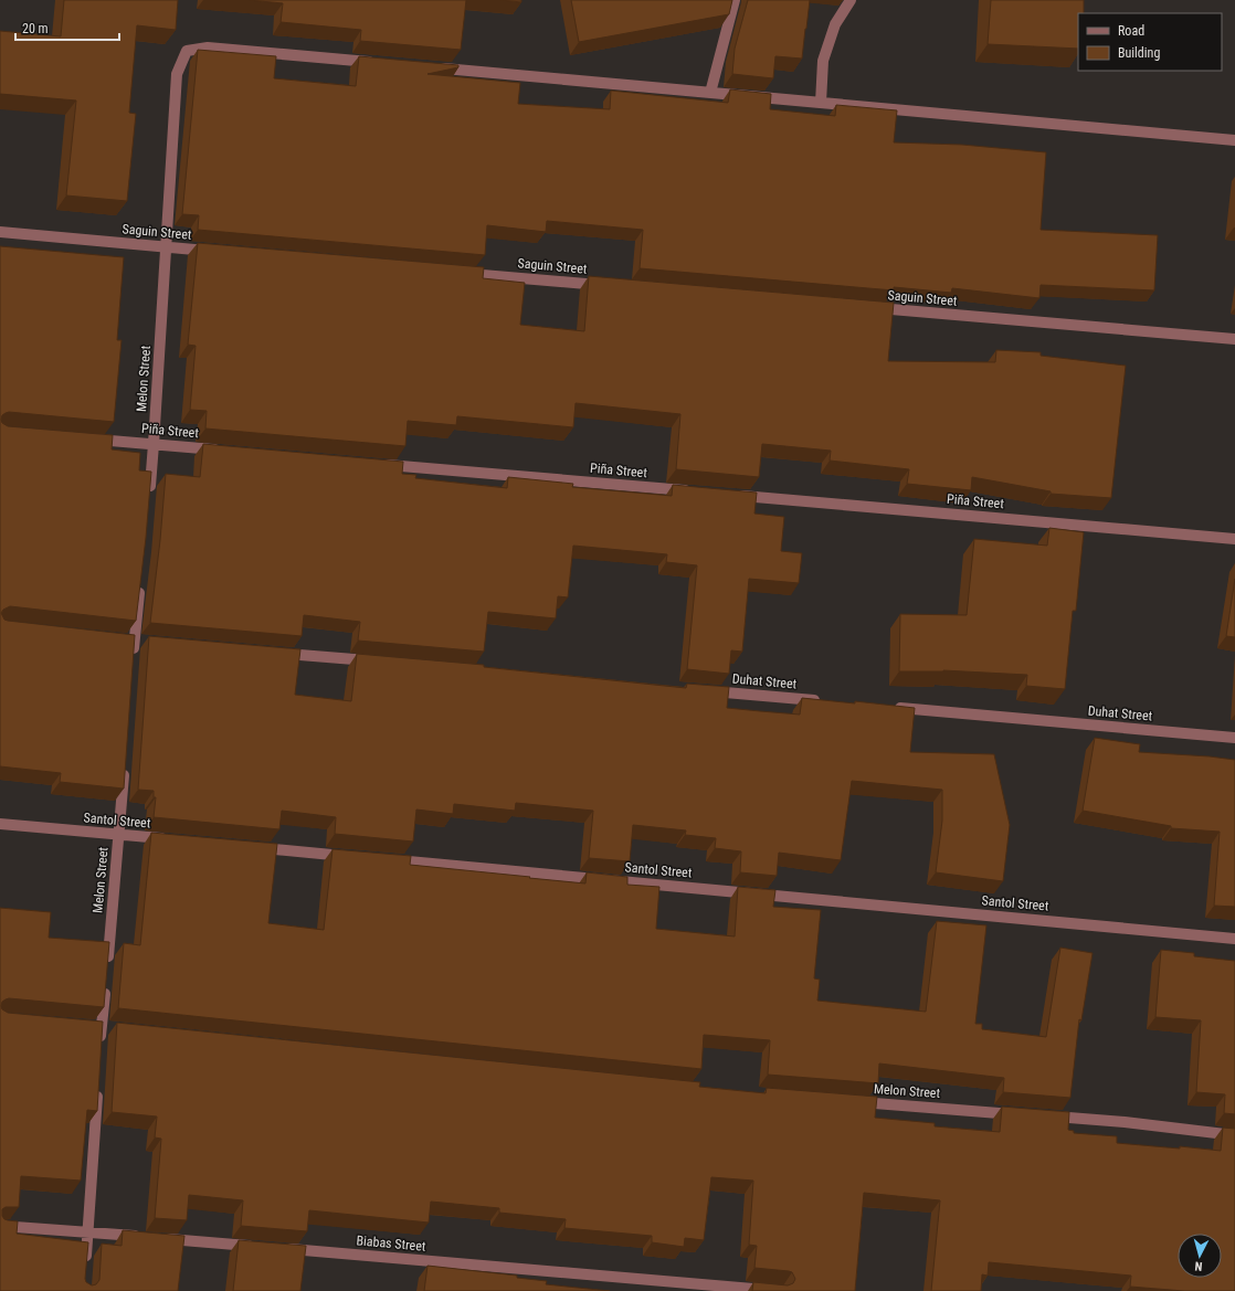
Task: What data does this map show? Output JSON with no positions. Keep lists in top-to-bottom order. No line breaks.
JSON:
{"streets":{"street":["Saguin Street","Melon Street","Piña Street","Duhat Street","Santol Street","Biabas Street"]},"crossings":[["Saguin Street","Melon Street"],["Melon Street","Piña Street"],["Melon Street","Santol Street"]],"legend":["Road","Building"],"scale_bar":"20 m","north":"bottom"}
